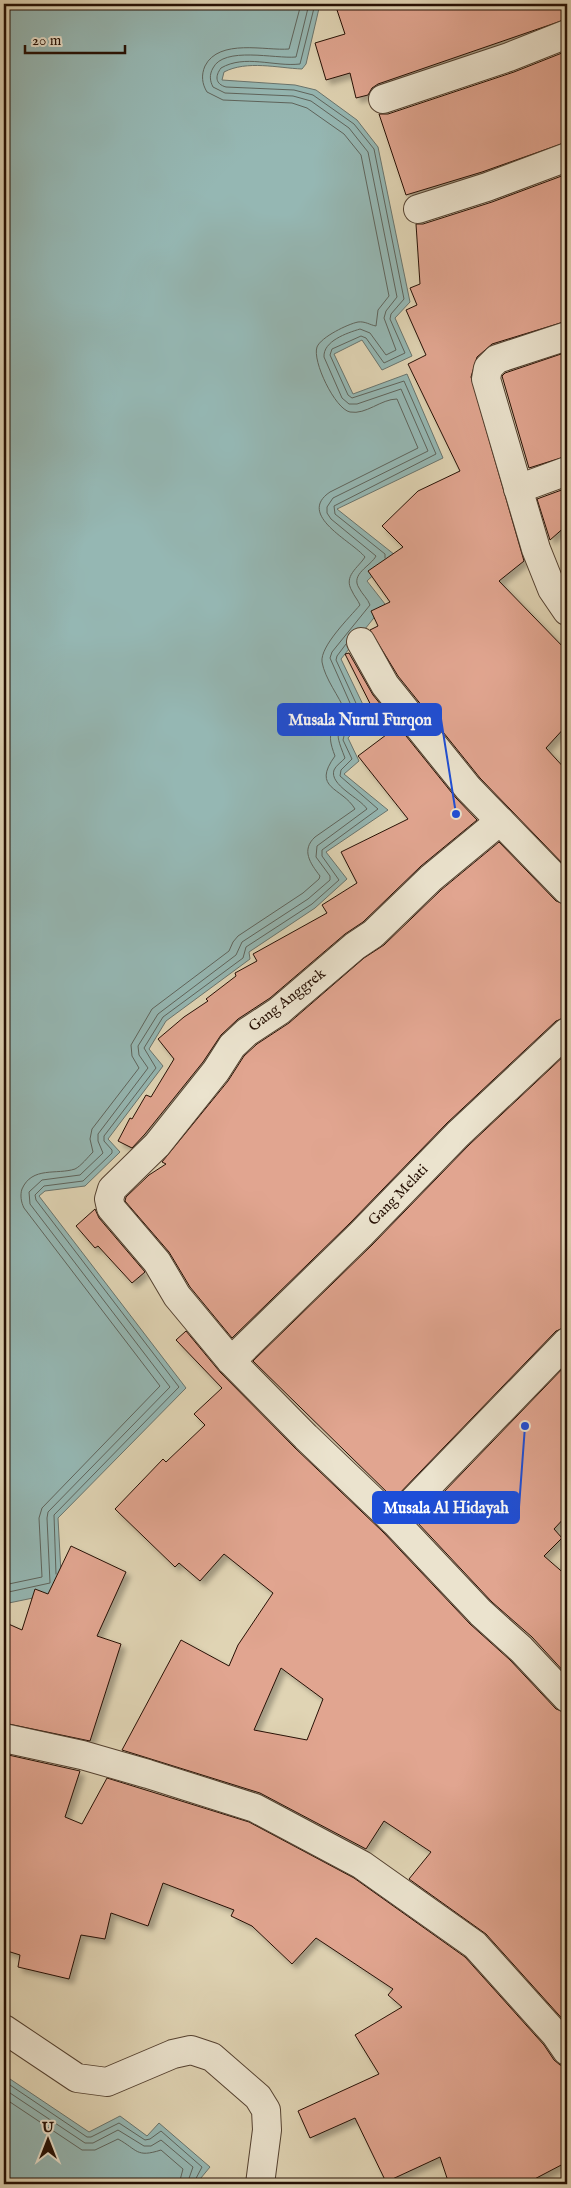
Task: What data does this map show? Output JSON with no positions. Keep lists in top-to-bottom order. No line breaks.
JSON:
{"streets":{"street":["Gang Anggrek","Gang Melati"]},"crossings":[["Gang Anggrek","Gang Melati"]],"places":["Musala Nurul Furqon","Musala Al Hidayah"],"scale_bar":"20 m","north":"top"}
